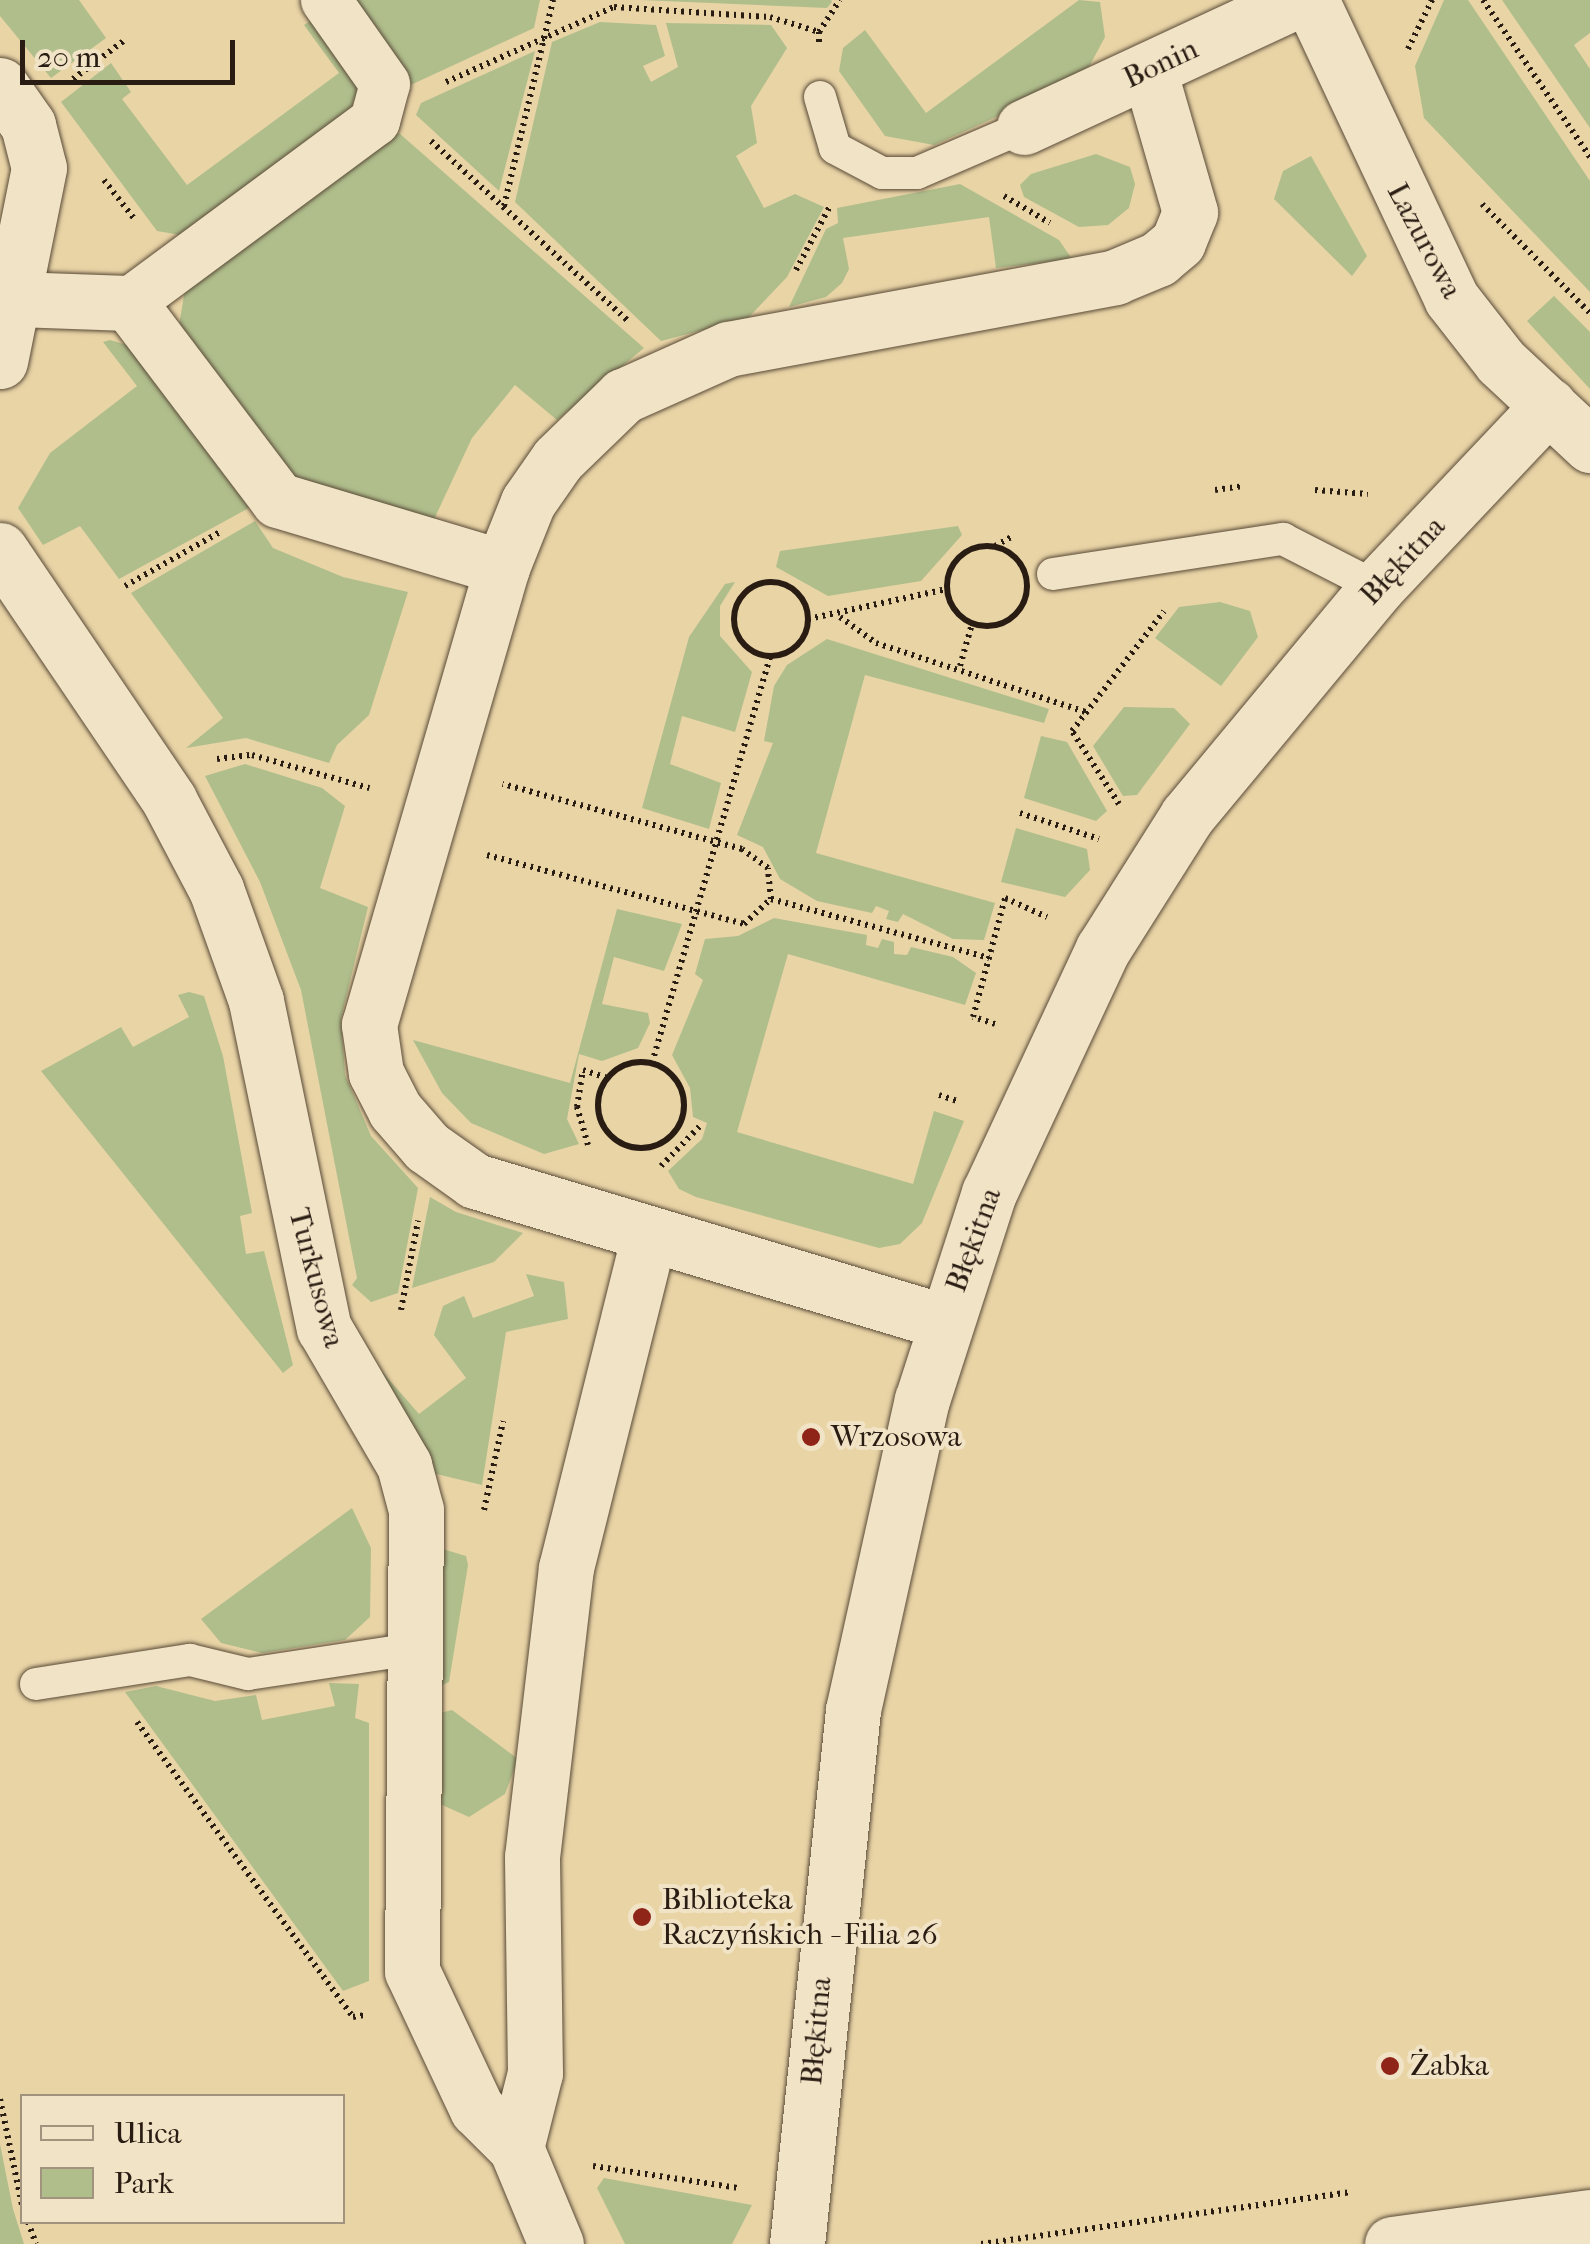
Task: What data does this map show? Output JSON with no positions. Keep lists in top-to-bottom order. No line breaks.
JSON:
{"streets":{"street":["Bonin","Lazurowa","Błękitna","Turkusowa"]},"crossings":[["Lazurowa","Błękitna"]],"places":["Wrzosowa","Biblioteka Raczyńskich - Filia 26","Żabka"],"legend":["Ulica","Park"],"scale_bar":"20 m"}
